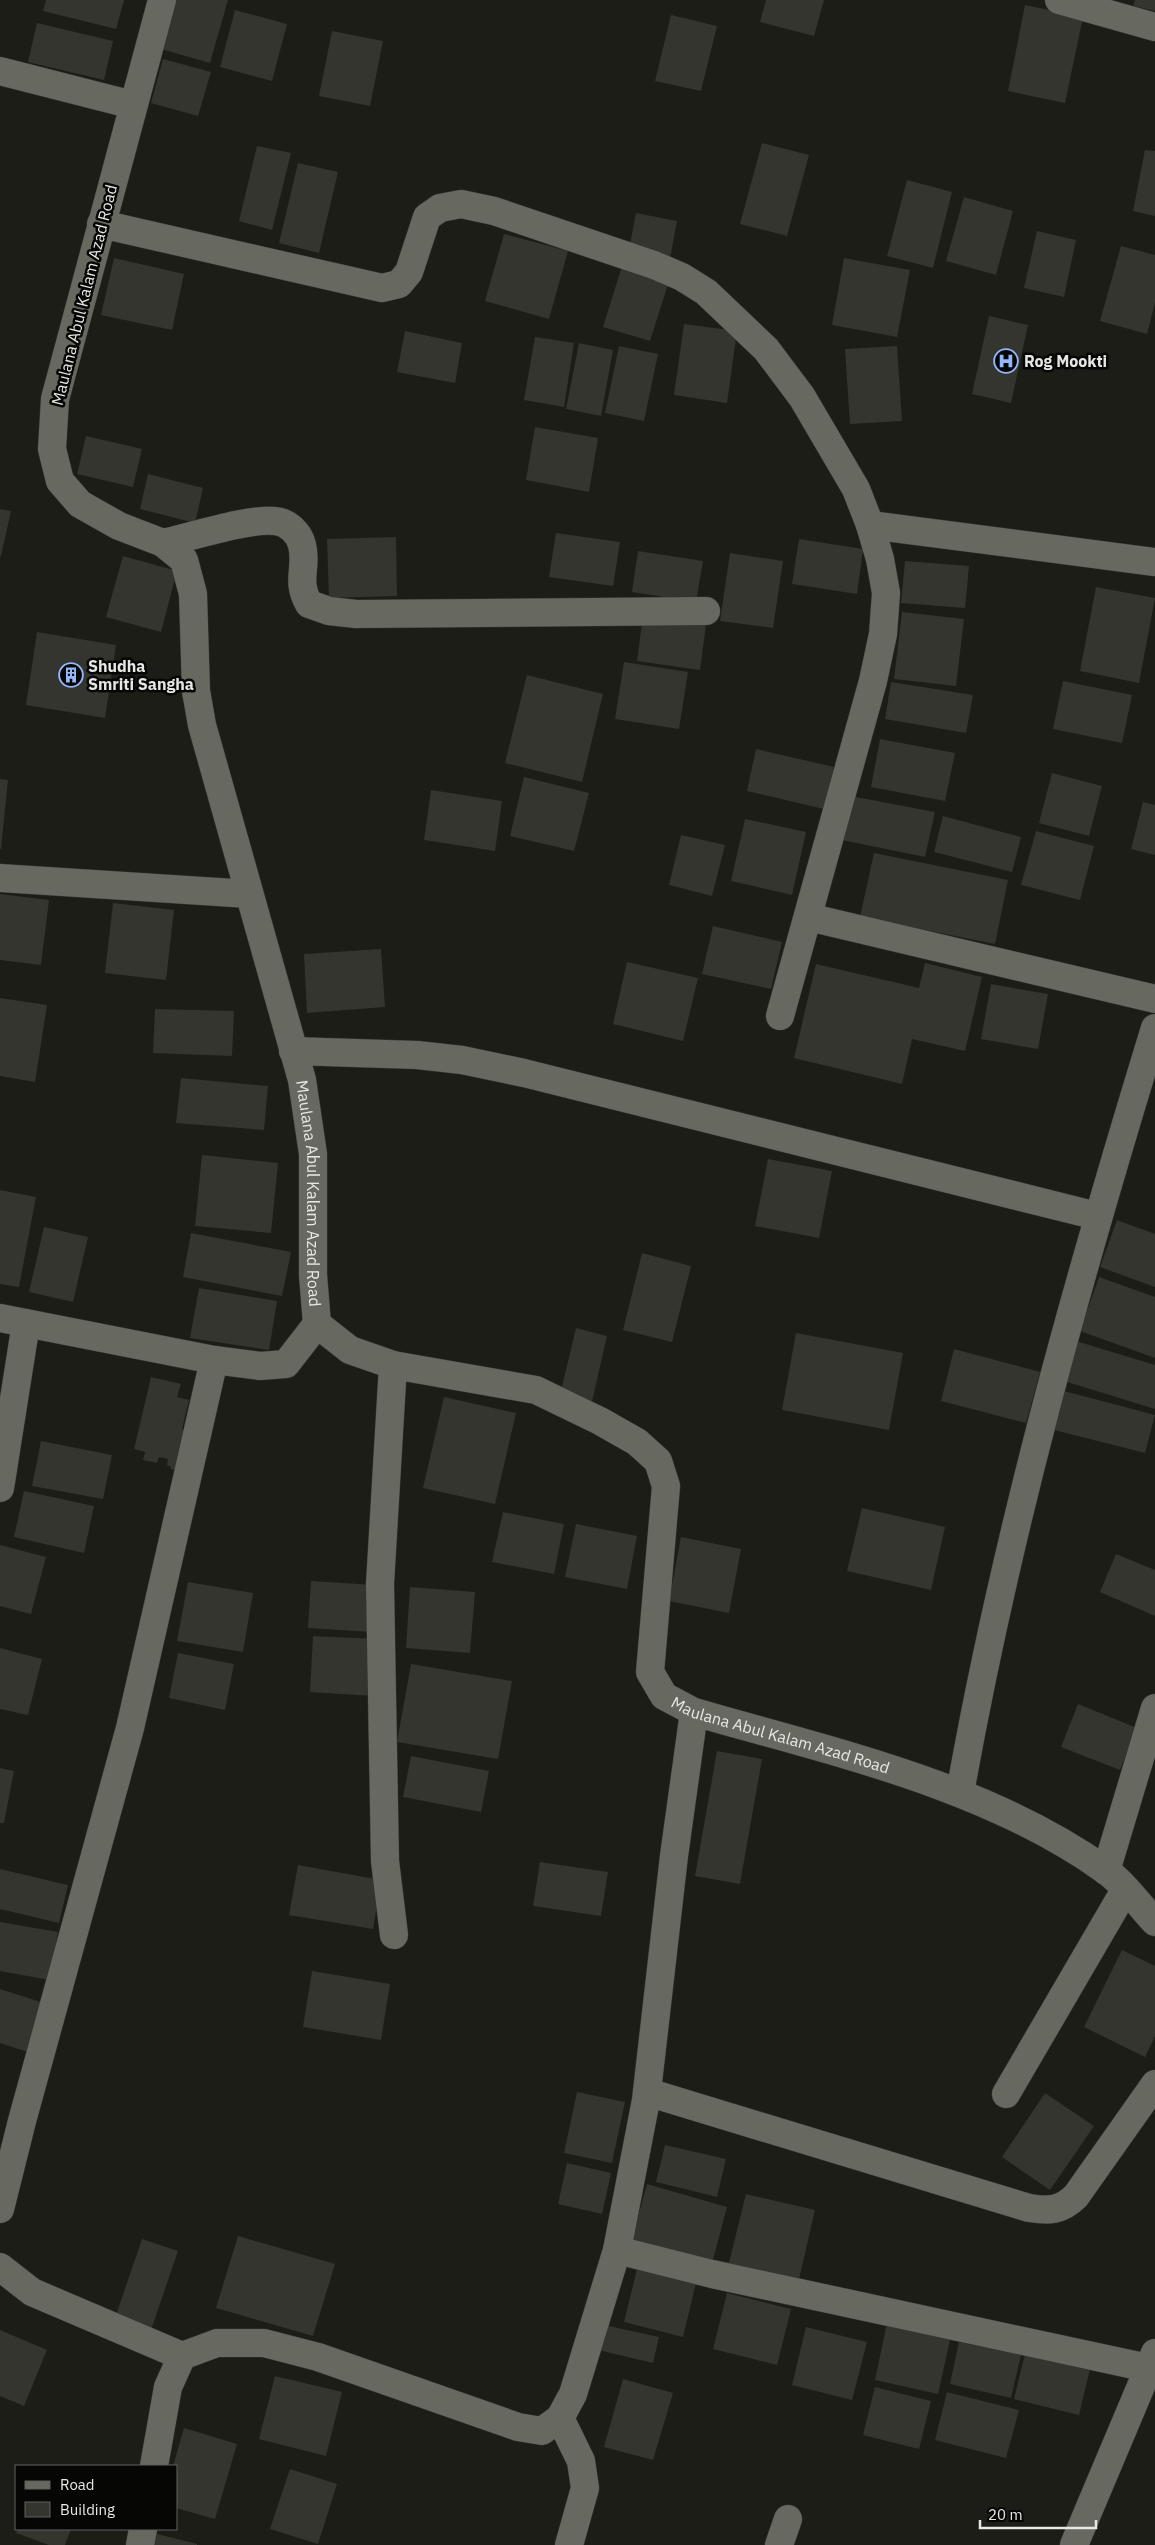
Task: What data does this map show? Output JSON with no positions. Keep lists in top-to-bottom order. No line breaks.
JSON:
{"streets":{"street":["Maulana Abul Kalam Azad Road"]},"places":{"hospital":["Rog Mookti"],"building":["Shudha Smriti Sangha"]},"legend":["Road","Building"],"scale_bar":"20 m"}
